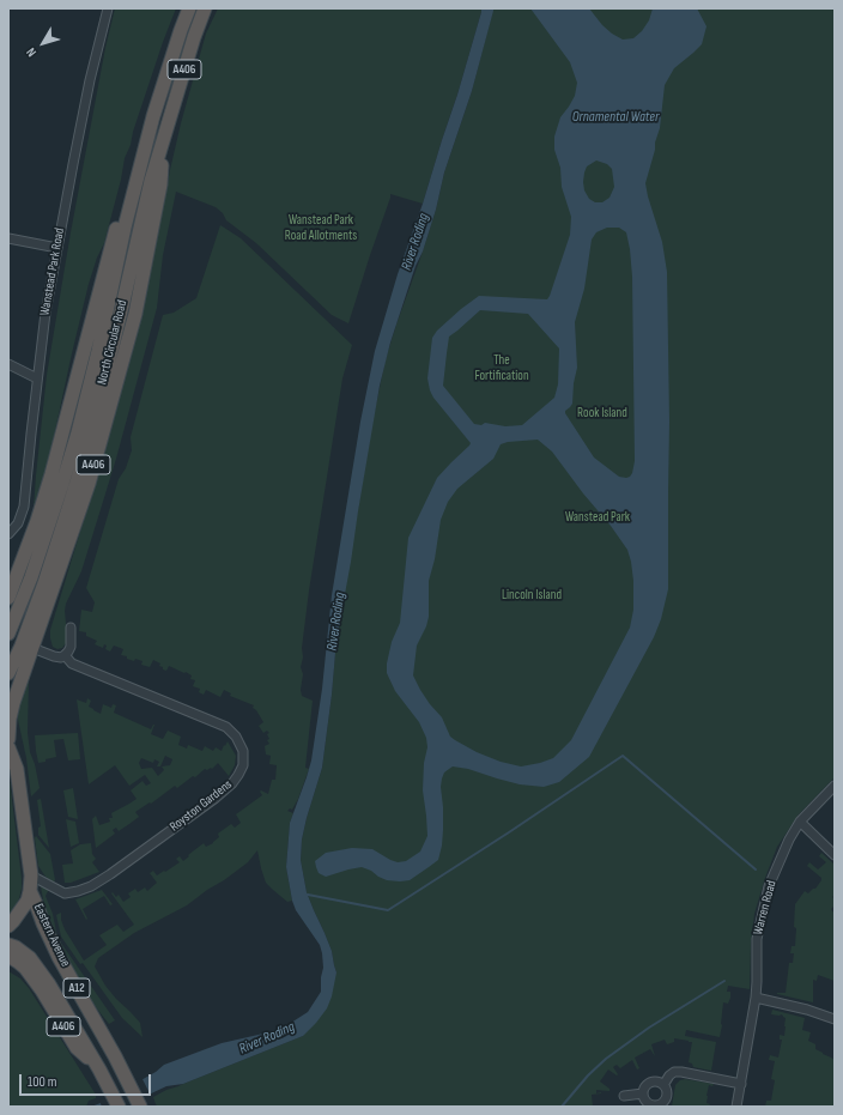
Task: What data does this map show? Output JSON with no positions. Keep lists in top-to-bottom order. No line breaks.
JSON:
{"streets":{"highway":["A406","North Circular Road","Eastern Avenue","A12"],"street":["Wanstead Park Road","Royston Gardens","Warren Road"]},"crossings":[["A406","North Circular Road"],["A406","Eastern Avenue"],["Royston Gardens","A12"],["Eastern Avenue","A12"]],"water":["Ornamental Water","River Roding"],"parks":["Wanstead Park Road Allotments","The Fortification","Rook Island","Wanstead Park","Lincoln Island"],"scale_bar":"100 m","north":"bottom left"}
